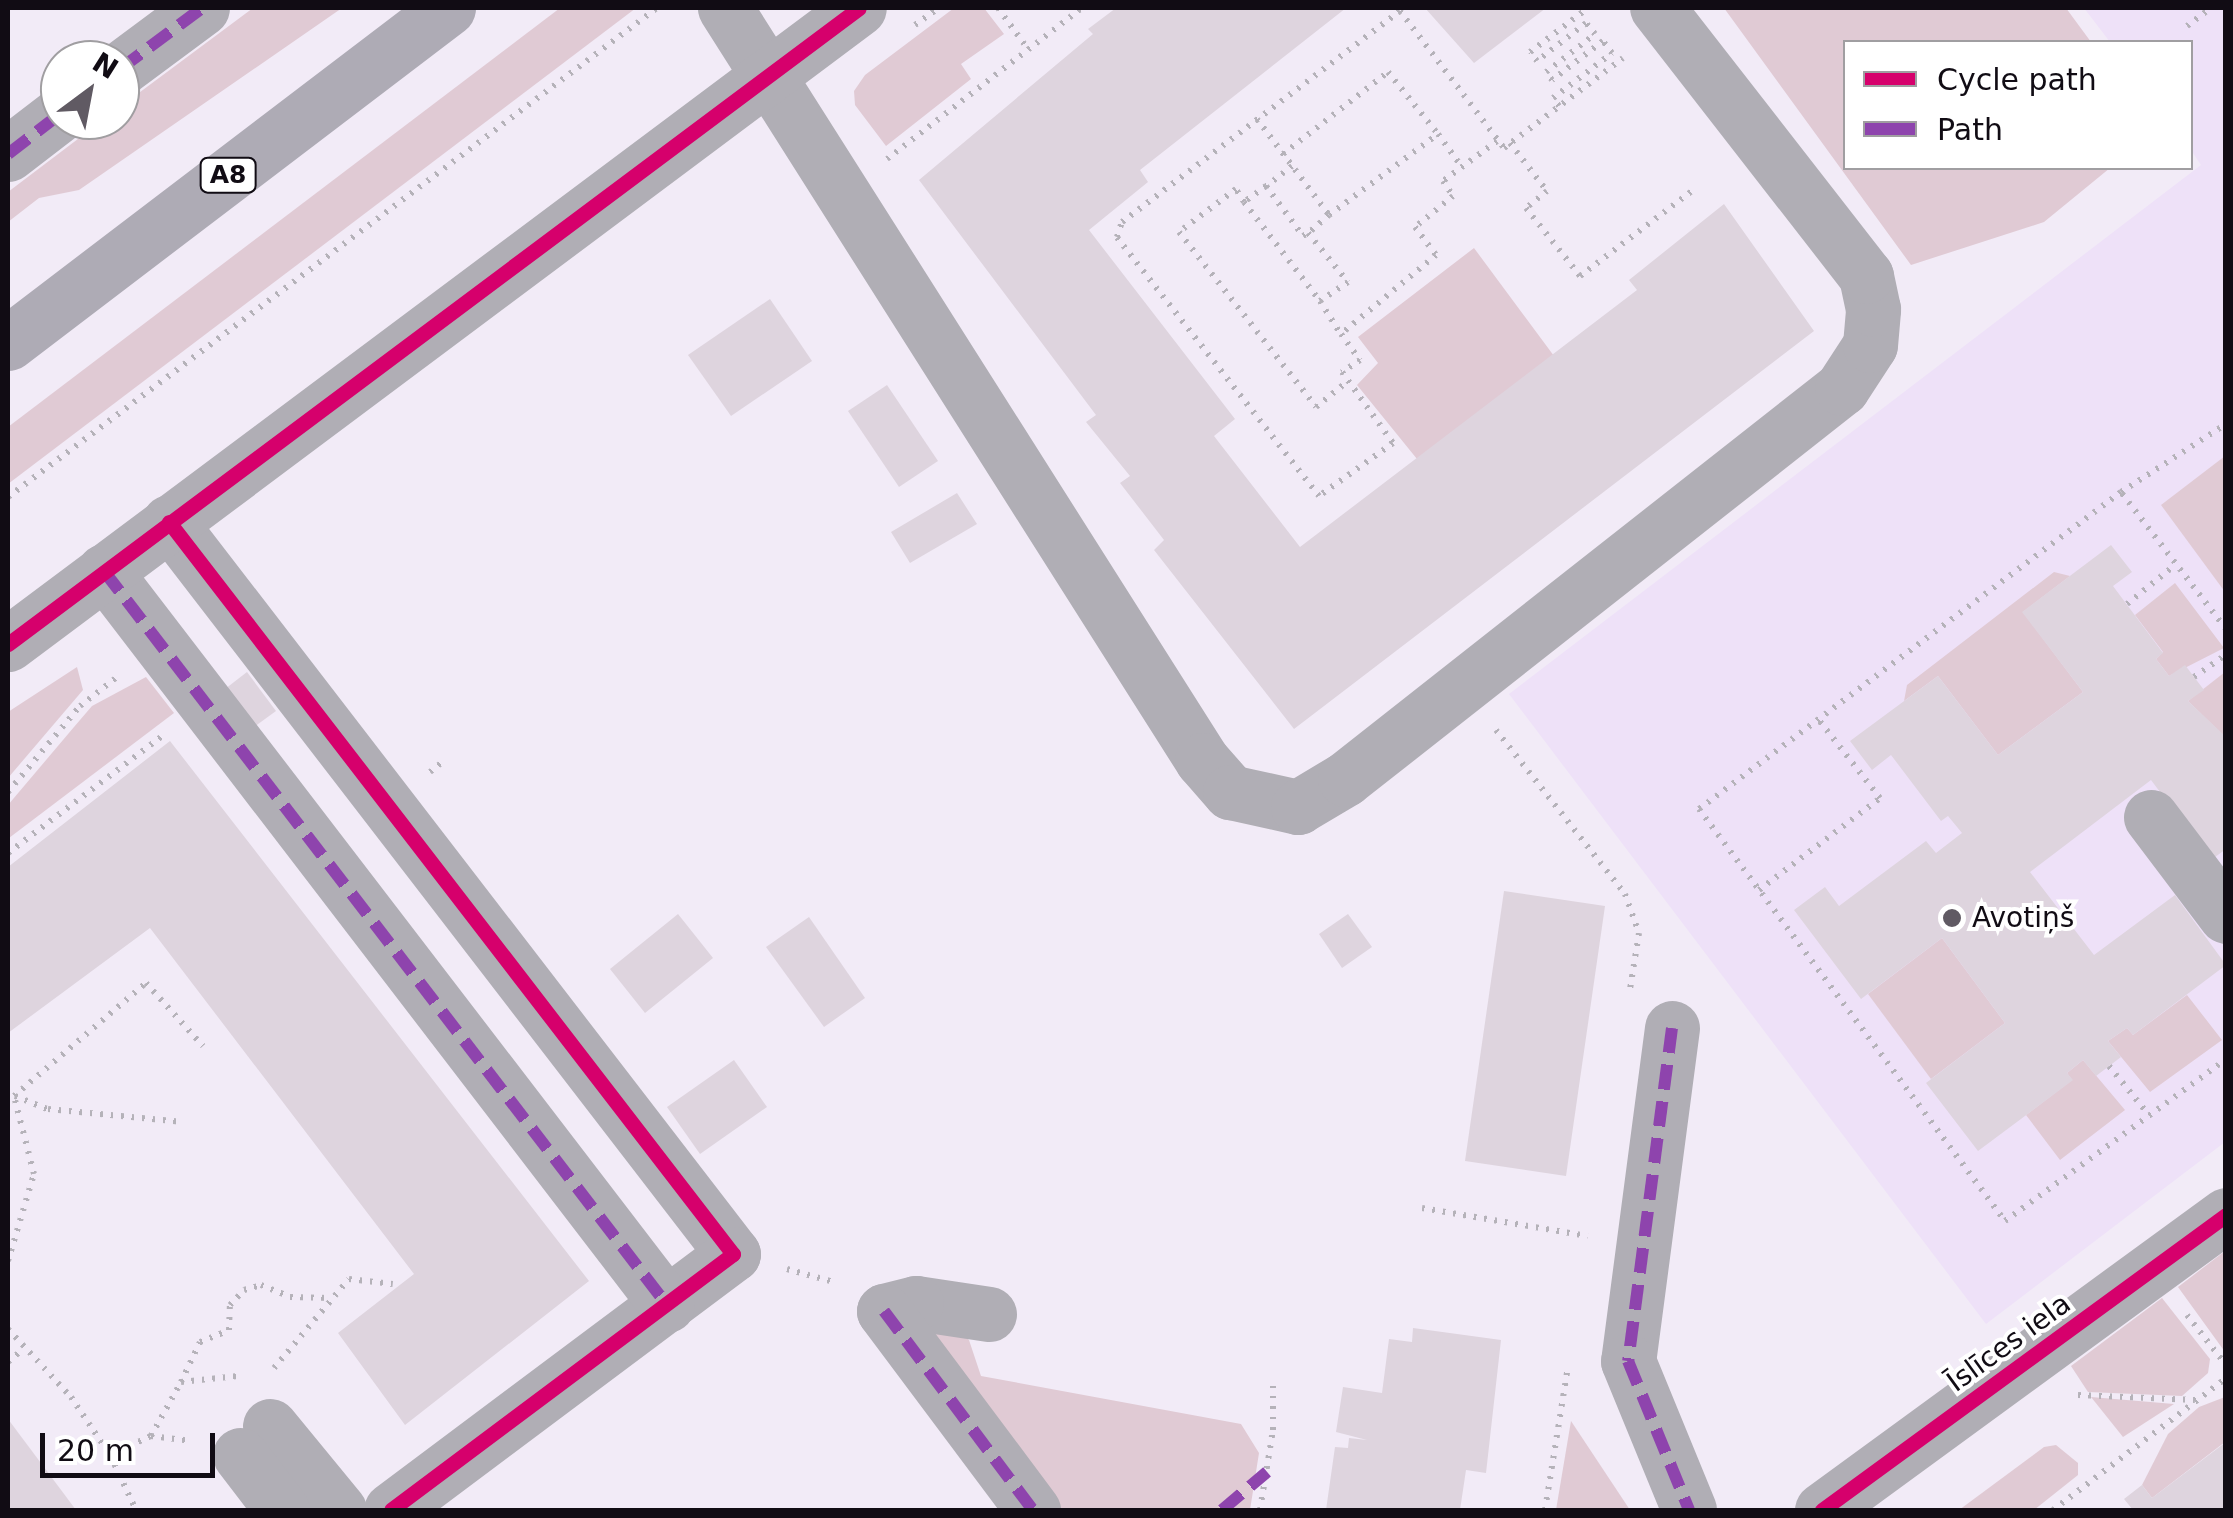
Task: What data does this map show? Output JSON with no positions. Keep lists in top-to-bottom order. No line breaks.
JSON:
{"streets":{"highway":["A8"],"street":["Īslīces iela"]},"places":["Avotiņš"],"legend":["Cycle path","Path"],"scale_bar":"20 m","north":"top right"}
